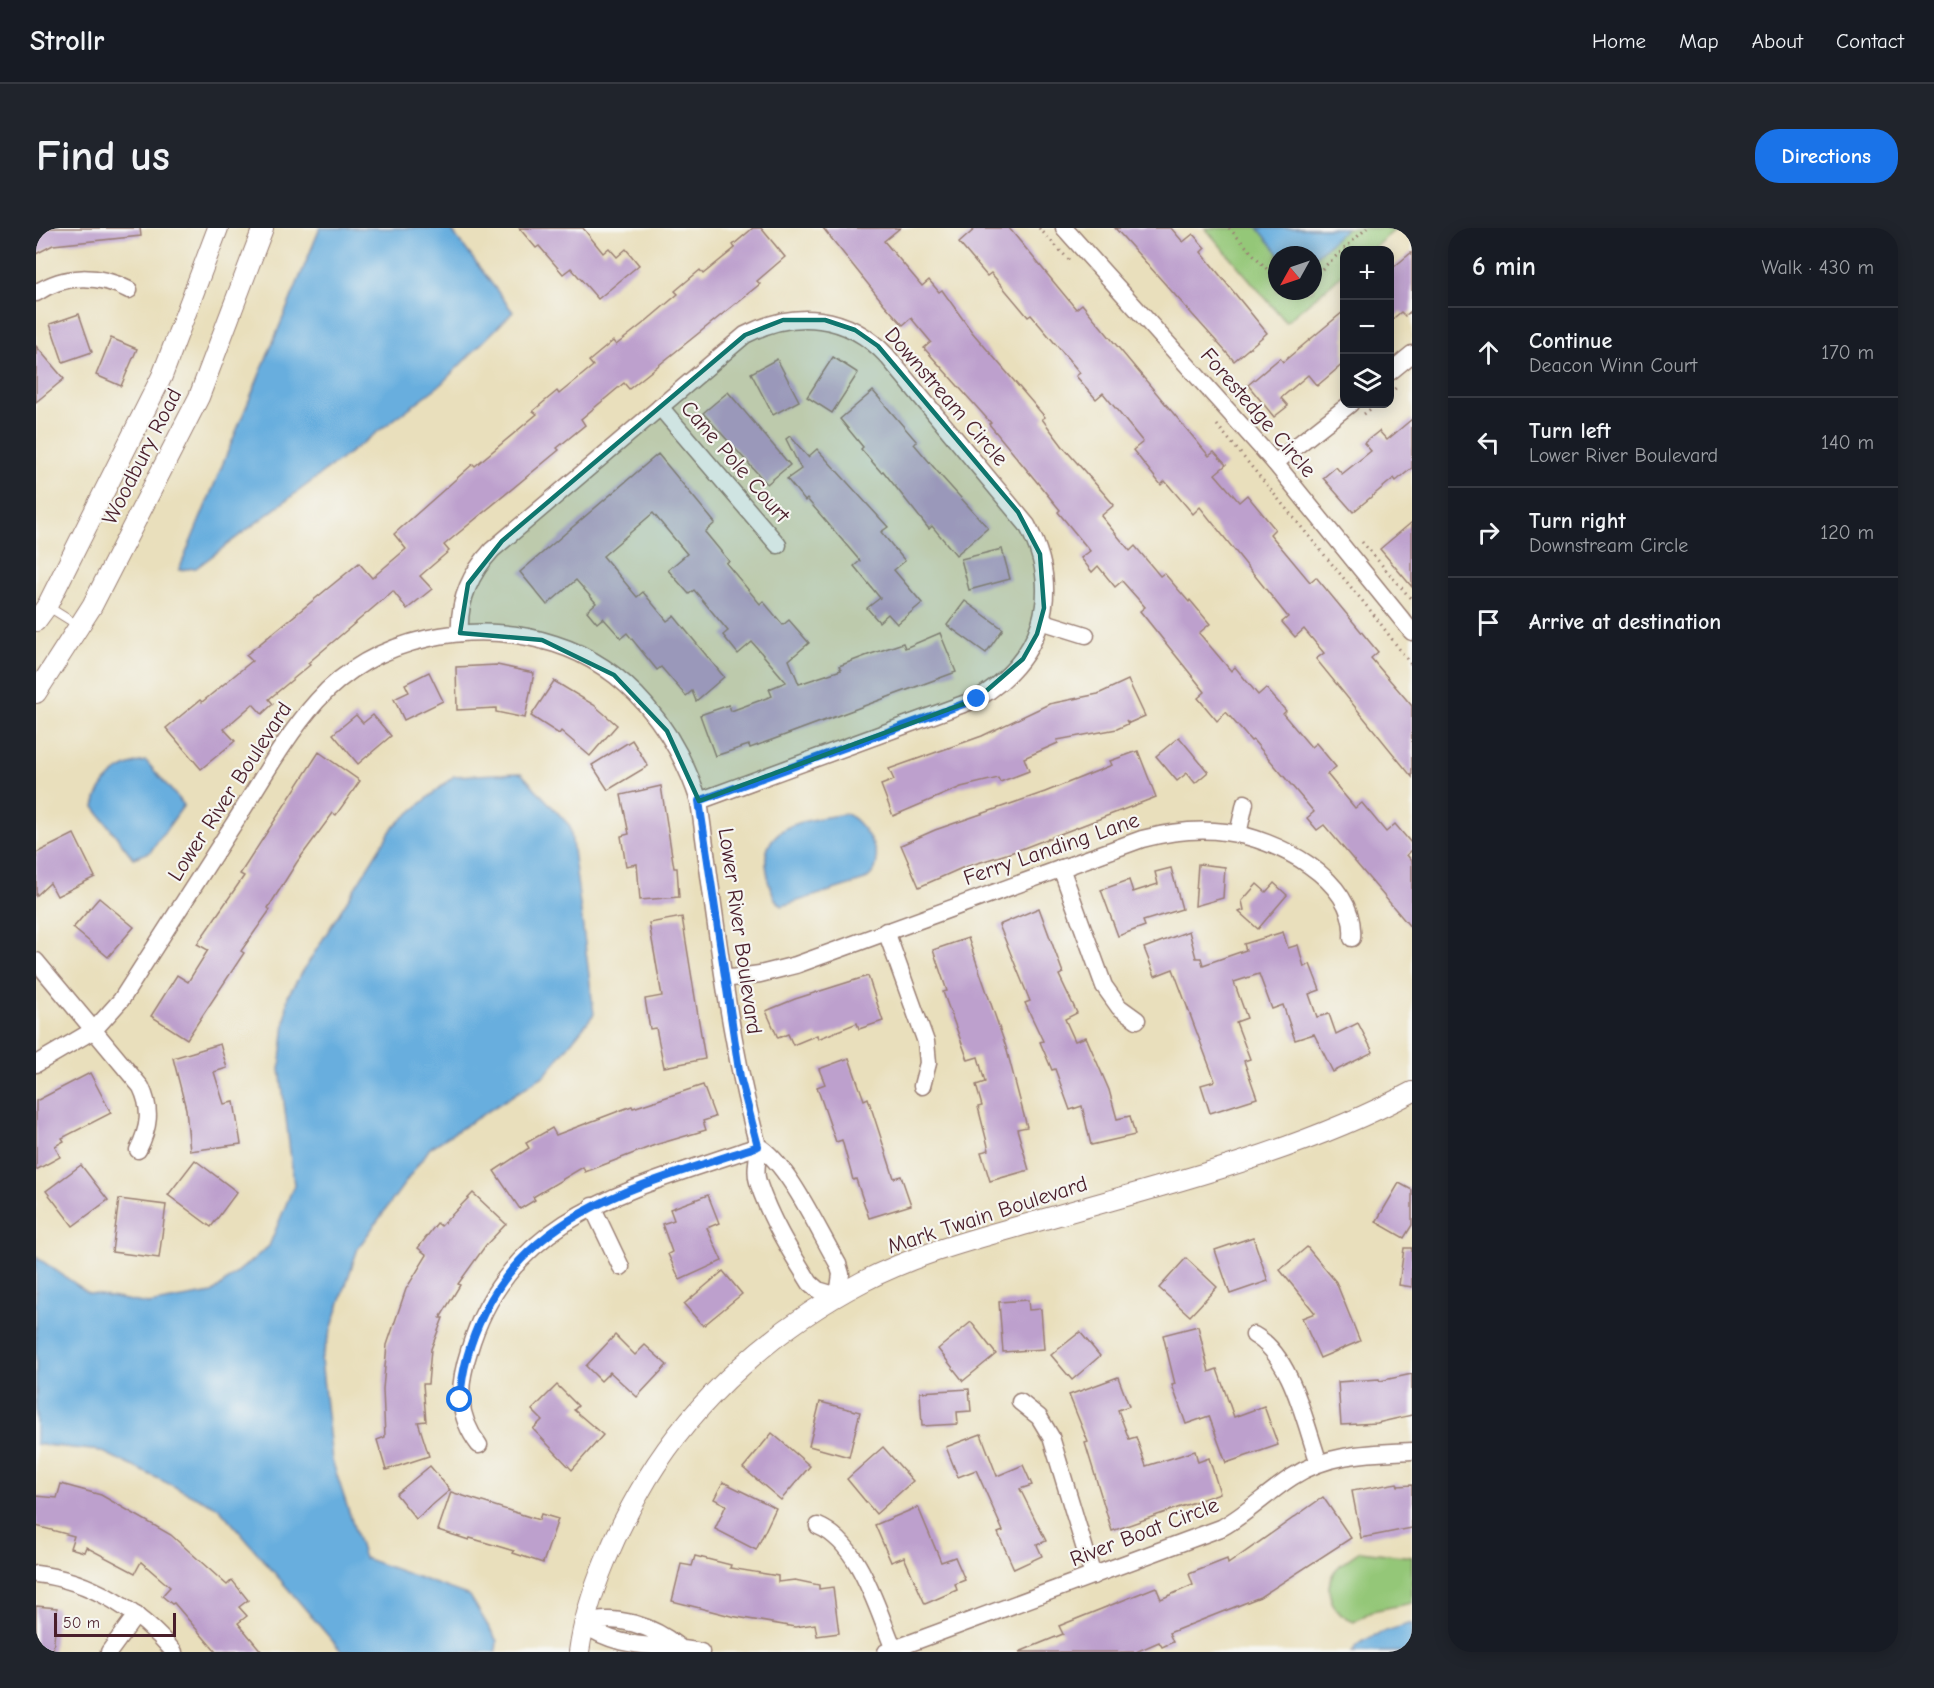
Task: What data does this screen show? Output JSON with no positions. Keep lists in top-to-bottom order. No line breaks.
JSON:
{"streets":{"street":["Downstream Circle","Forestedge Circle","Woodbury Road","Cane Pole Court","Lower River Boulevard","Ferry Landing Lane","Mark Twain Boulevard","River Boat Circle"]},"crossings":[["Downstream Circle","Cane Pole Court"],["Downstream Circle","Lower River Boulevard"],["Lower River Boulevard","Ferry Landing Lane"],["Lower River Boulevard","Mark Twain Boulevard"]],"scale_bar":"50 m","north":"bottom left","page":{"header":"Strollr","nav":["Home","Map","About","Contact"],"buttons":"Directions","title":"Find us","heading":["6 min","Walk · 430 m"],"map_buttons":["+","−"],"list":[["Continue","Deacon Winn Court","170 m"],["Turn left","Lower River Boulevard","140 m"],["Turn right","Downstream Circle","120 m"],"Arrive at destination"],"scale":"50 m"}}
